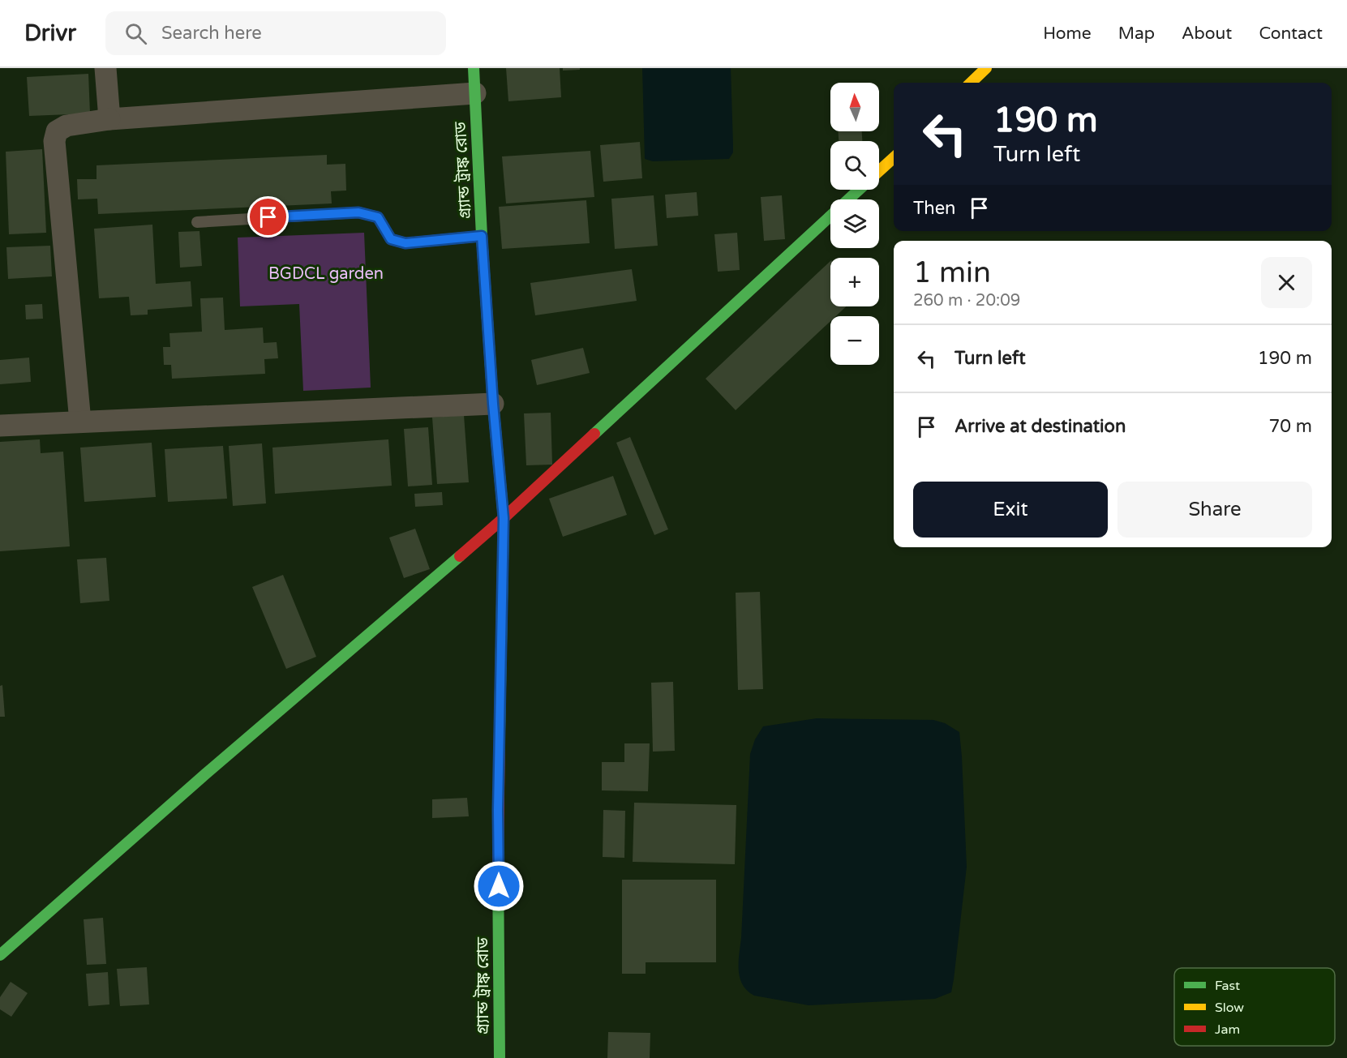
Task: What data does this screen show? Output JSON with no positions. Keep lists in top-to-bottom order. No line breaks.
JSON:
{"streets":{"main road":["গ্র্যান্ড ট্রাঙ্ক রোড"]},"parks":["BGDCL garden"],"legend":["Fast","Slow","Jam"],"north":"top","page":{"header":"Drivr","search":"Search here","nav":["Home","Map","About","Contact"],"map_buttons":["+","−"],"turn":["190 m","Turn left"],"then":"Then","heading":["1 min","260 m · 20:09"],"list":[{"name":"Turn left","value":"190 m"},{"name":"Arrive at destination","value":"70 m"}],"buttons":["Exit","Share"]}}
